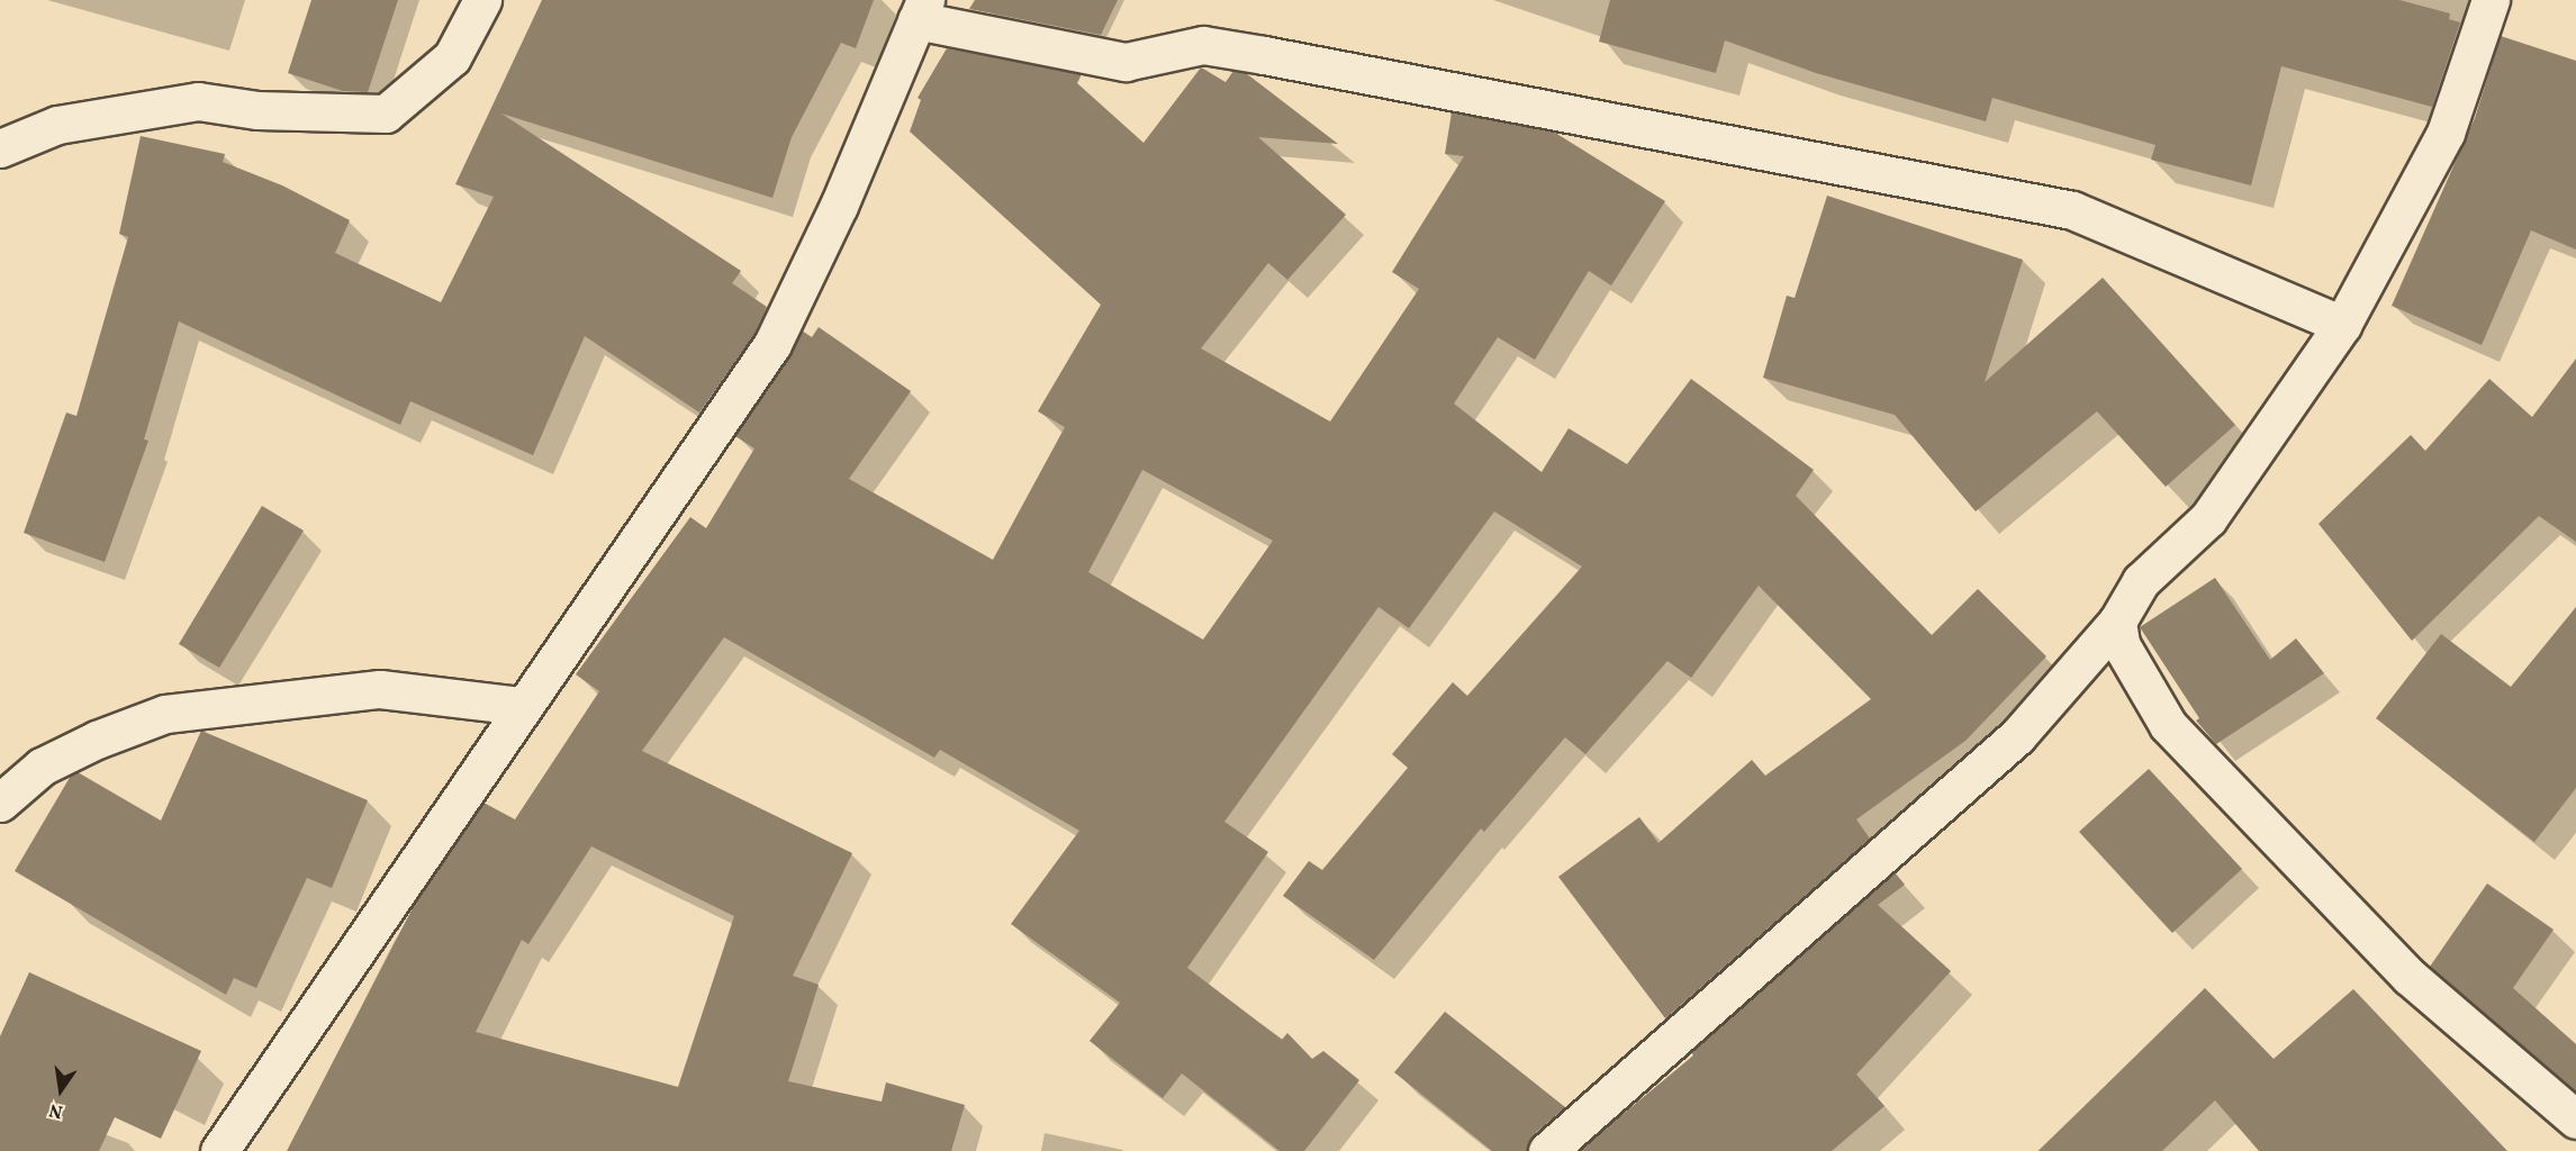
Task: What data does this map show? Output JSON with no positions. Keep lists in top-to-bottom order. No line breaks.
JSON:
{"north":"bottom"}
